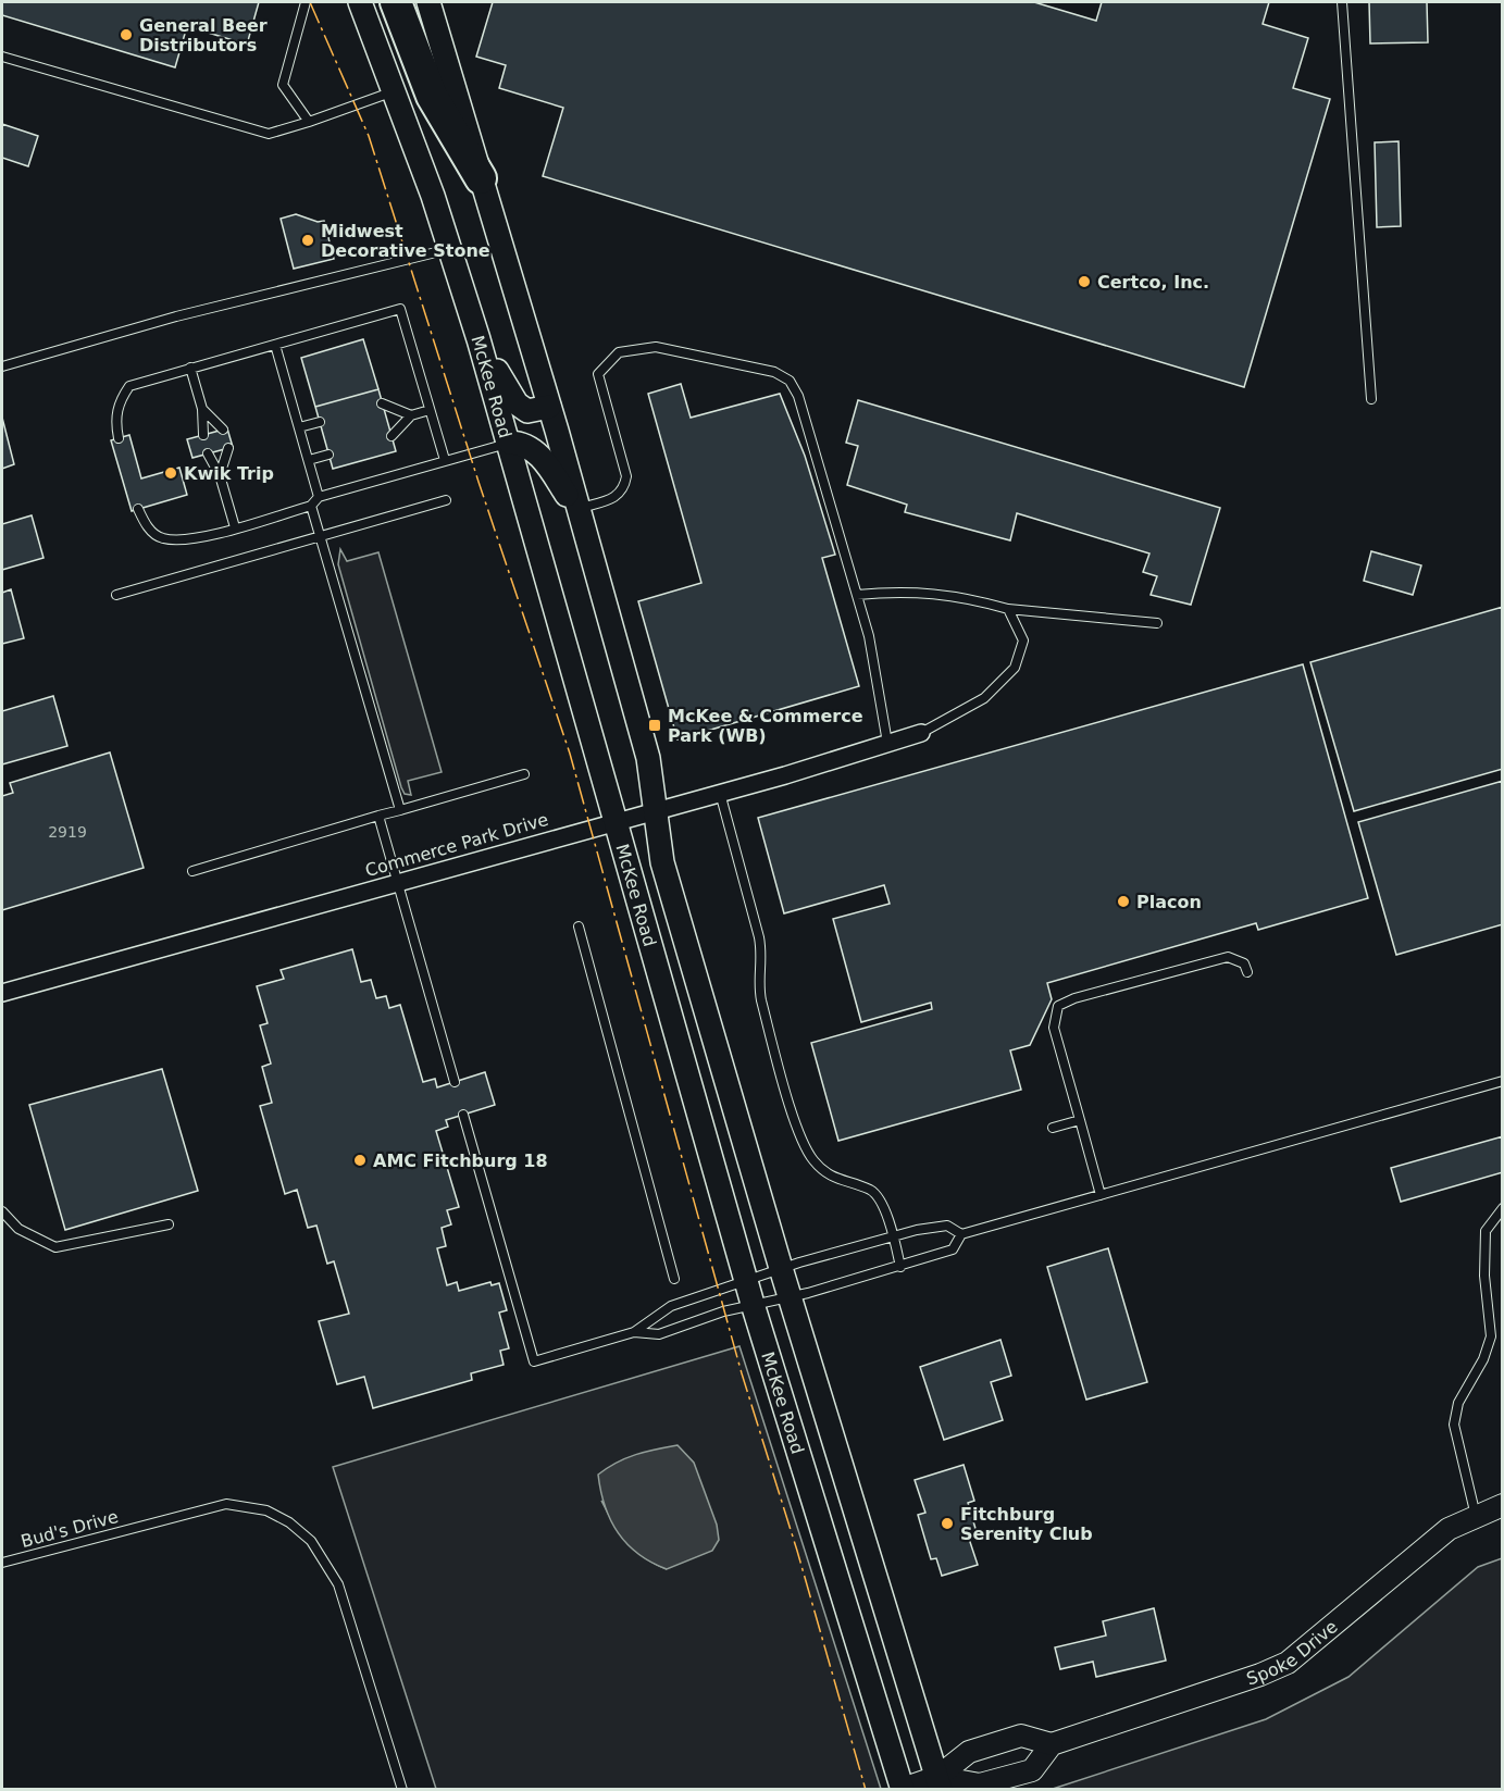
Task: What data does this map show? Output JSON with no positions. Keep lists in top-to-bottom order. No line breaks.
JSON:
{"streets":{"main road":["McKee Road"],"street":["Commerce Park Drive","Spoke Drive"],"lane":["Bud's Drive"]},"crossings":[["McKee Road","Commerce Park Drive"]],"places":{"other":["General Beer Distributors","Midwest Decorative Stone","Certco, Inc.","Kwik Trip","Placon","AMC Fitchburg 18","Fitchburg Serenity Club"],"transit":["McKee & Commerce Park (WB)"]},"house_numbers":["2919"]}
